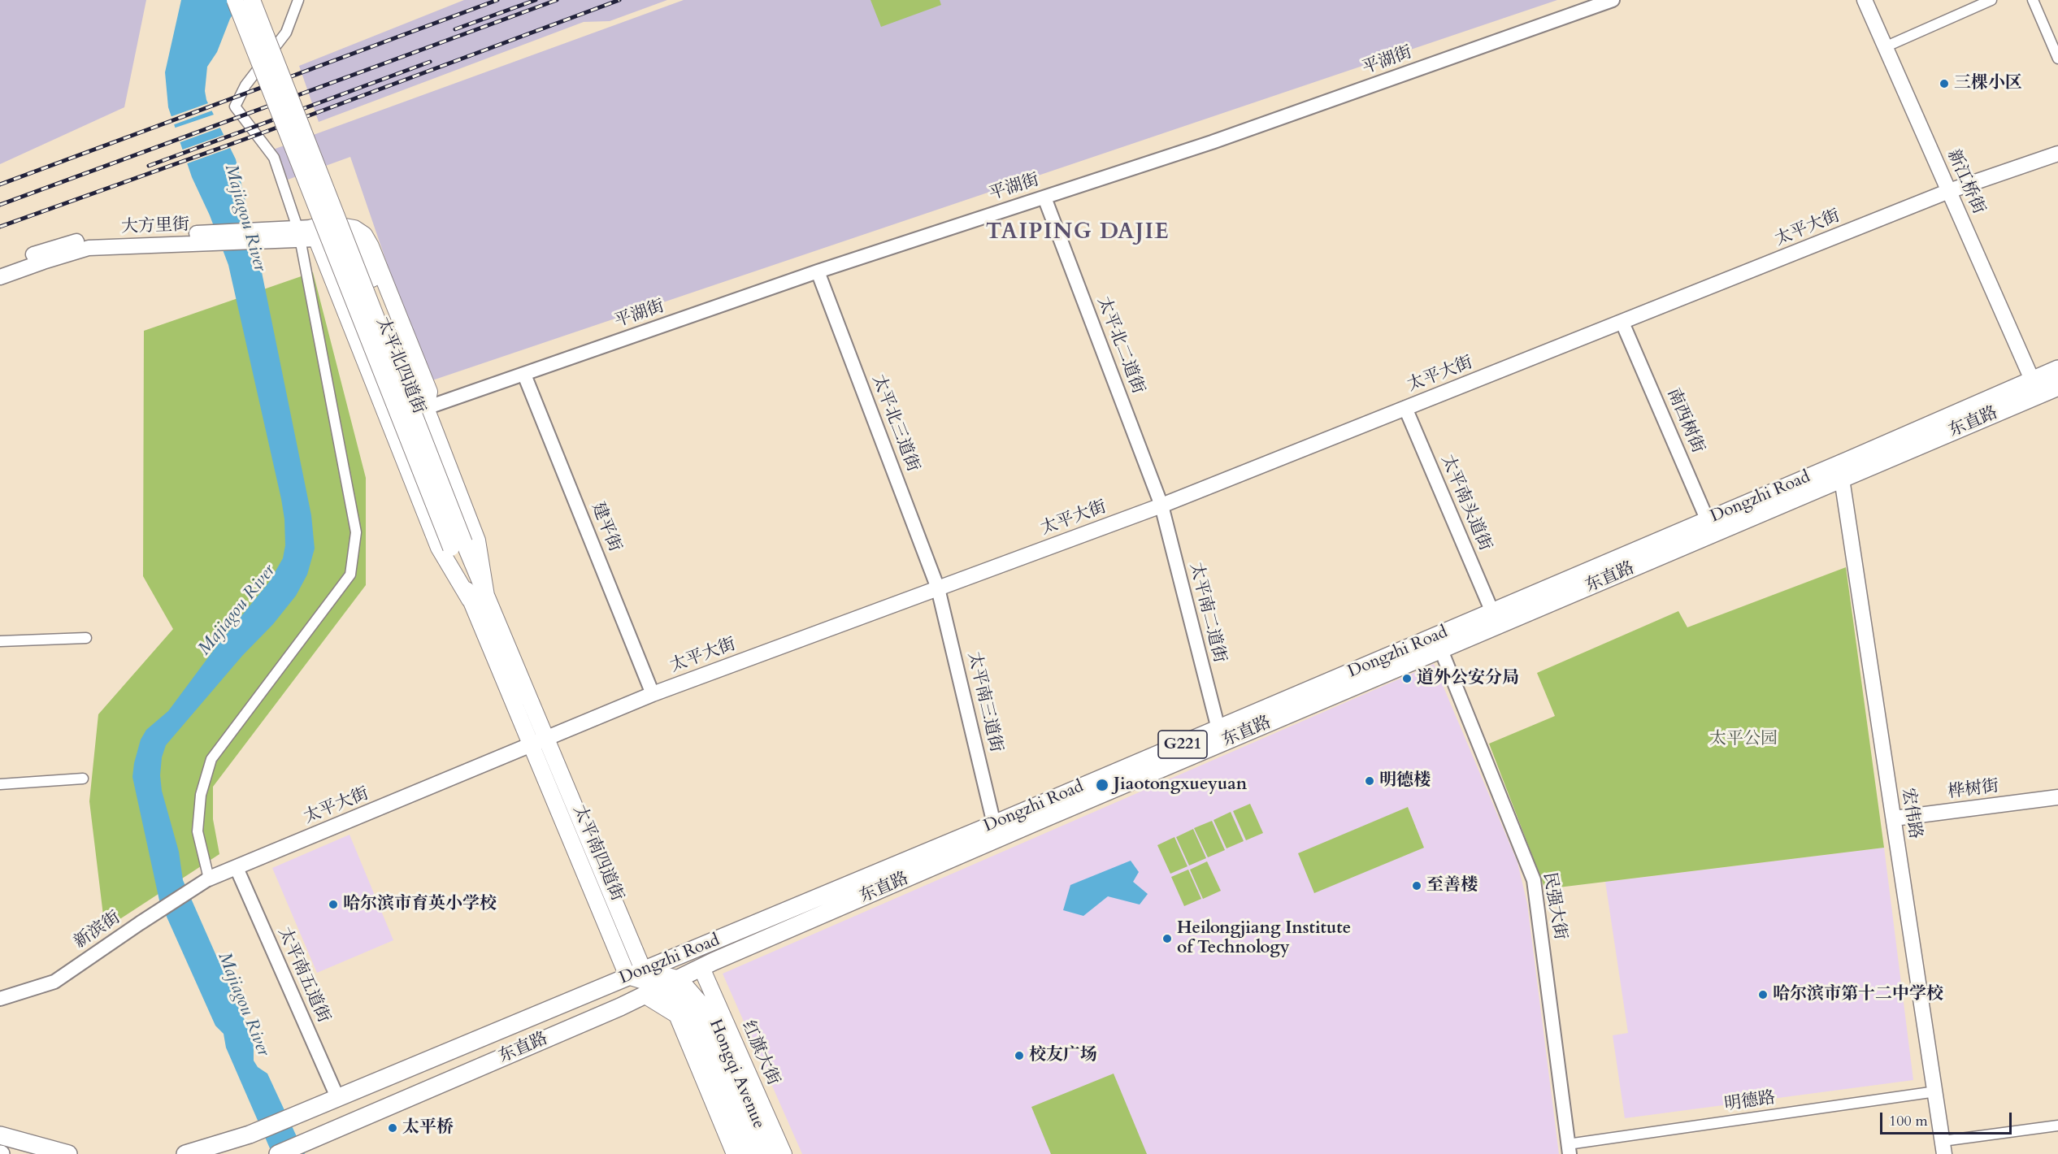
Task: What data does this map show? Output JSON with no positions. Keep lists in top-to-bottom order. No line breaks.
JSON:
{"streets":{"highway":["东直路","Dongzhi Road","G221"],"main road":["新江桥街","大方里街","太平大街","太平北四道街","桦树街","宏伟路","太平南四道街","红旗大街","Hongqi Avenue"],"street":["平湖街","太平北二道街","南西树街","太平北三道街","太平南头道街","建平街","太平南二道街","太平南三道街","民强大街","新滨街","太平南五道街","明德路"]},"crossings":[["平湖街","太平北二道街"],["平湖街","太平北三道街"],["平湖街","建平街"],["新江桥街","太平大街"],["新江桥街","Dongzhi Road"],["太平大街","太平北二道街"],["太平大街","太平北四道街"],["太平大街","南西树街"],["太平大街","太平北三道街"],["太平大街","太平南头道街"],["太平大街","建平街"],["太平大街","太平南二道街"],["太平大街","太平南三道街"],["太平大街","太平南四道街"],["太平大街","新滨街"],["太平大街","太平南五道街"],["太平北二道街","太平南二道街"],["太平北四道街","太平南四道街"],["南西树街","东直路"],["南西树街","Dongzhi Road"],["东直路","Dongzhi Road"],["东直路","宏伟路"],["东直路","民强大街"],["东直路","红旗大街"],["太平北三道街","太平南三道街"],["Dongzhi Road","太平南头道街"],["Dongzhi Road","太平南二道街"],["Dongzhi Road","太平南三道街"],["Dongzhi Road","太平南四道街"],["Dongzhi Road","太平南五道街"],["桦树街","宏伟路"],["宏伟路","明德路"],["民强大街","明德路"]],"districts":["TAIPING DAJIE"],"water":["Majiagou River"],"parks":["太平公园"],"places":["三棵小区","道外公安分局","明德楼","Jiaotongxueyuan","至善楼","哈尔滨市育英小学校","Heilongjiang Institute of Technology","哈尔滨市第十二中学校","校友广场","太平桥"],"scale_bar":"100 m"}
